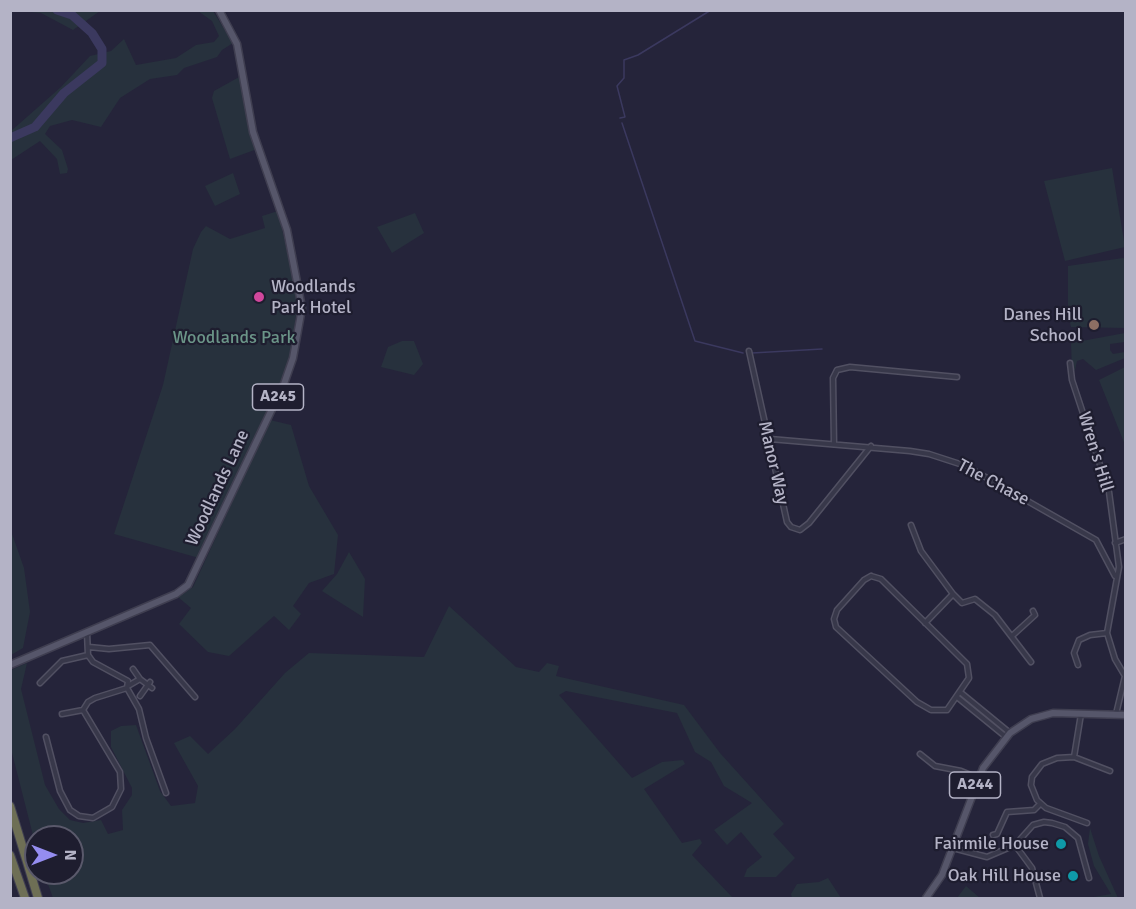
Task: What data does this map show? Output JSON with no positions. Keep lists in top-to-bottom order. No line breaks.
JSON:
{"streets":{"main road":["A245","Woodlands Lane","A244"],"street":["Wren's Hill","Manor Way","The Chase"]},"crossings":[["Wren's Hill","The Chase"],["Manor Way","The Chase"]],"parks":["Woodlands Park"],"places":["Woodlands Park Hotel","Danes Hill School","Fairmile House","Oak Hill House"],"north":"right"}
